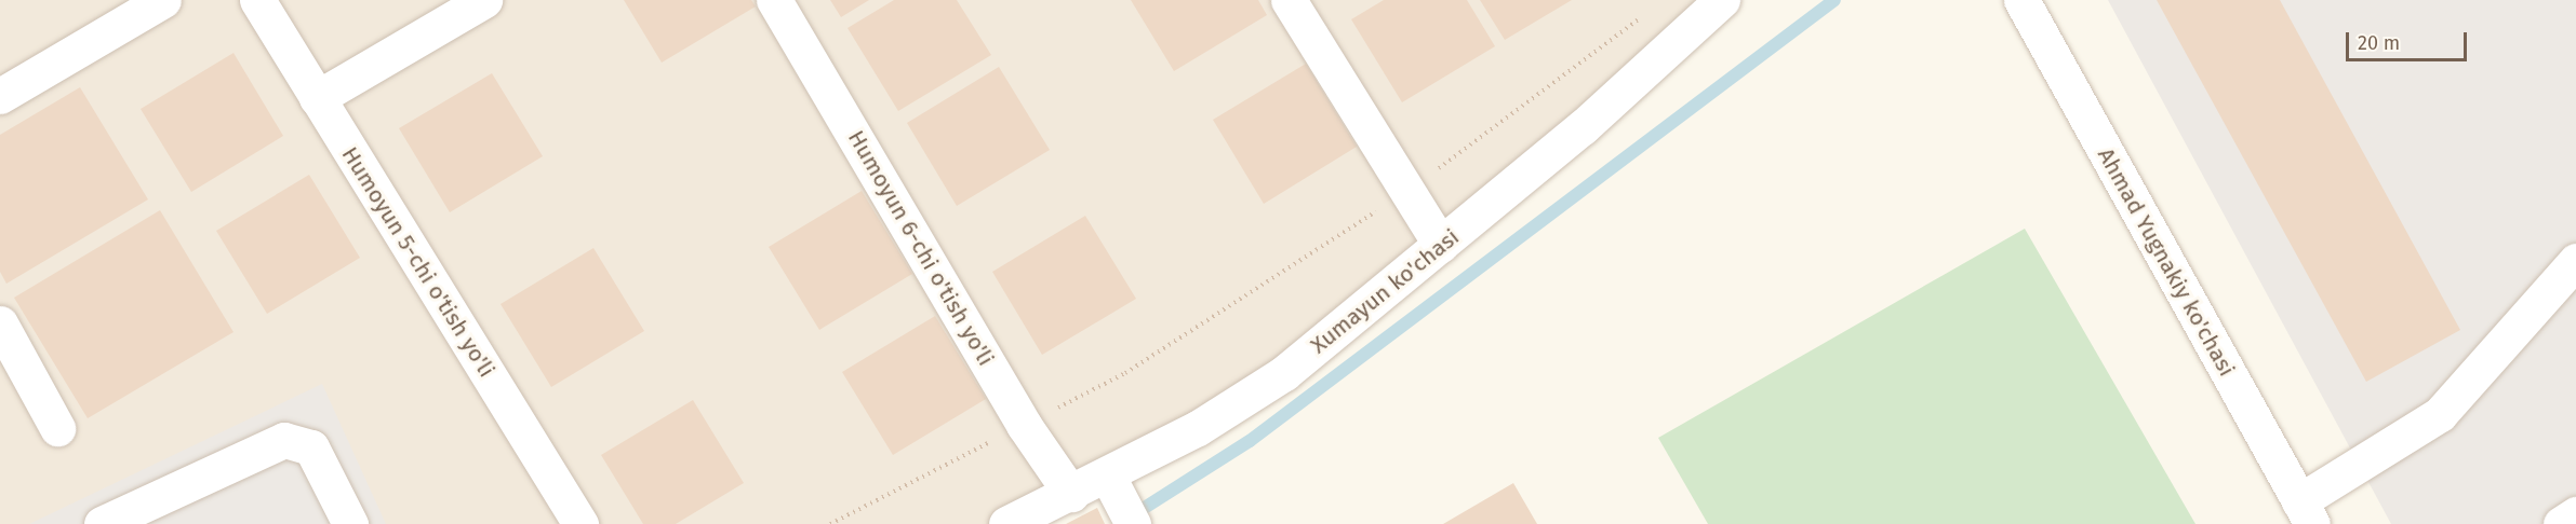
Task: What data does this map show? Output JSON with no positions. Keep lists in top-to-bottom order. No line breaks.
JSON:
{"streets":{"street":["Humoyun 6-chi o'tish yo'li","Humoyun 5-chi o'tish yo'li","Ahmad Yugnakiy ko'chasi","Xumayun ko'chasi"]},"crossings":[["Humoyun 6-chi o'tish yo'li","Xumayun ko'chasi"]],"scale_bar":"20 m"}
